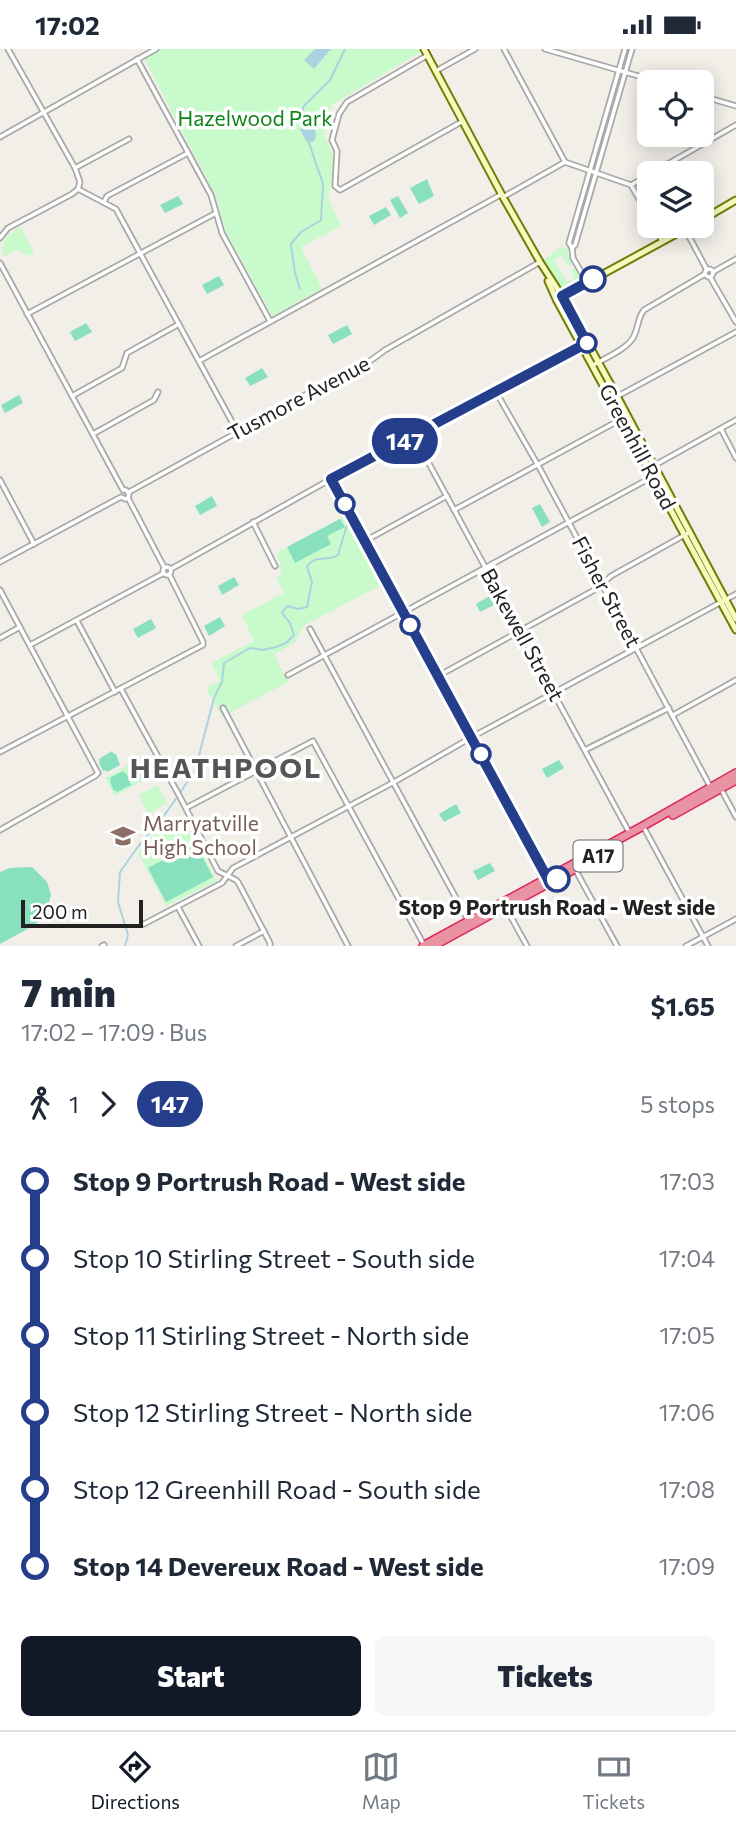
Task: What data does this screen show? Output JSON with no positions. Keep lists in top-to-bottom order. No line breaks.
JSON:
{"streets":{"highway":["A17"],"main road":["Greenhill Road"],"street":["Tusmore Avenue","Fisher Street","Bakewell Street"]},"crossings":[["Tusmore Avenue","Greenhill Road"],["Fisher Street","A17"],["Bakewell Street","A17"]],"districts":["HEATHPOOL"],"parks":["Hazelwood Park"],"places":{"school or university":["Marryatville High School"],"other":["Stop 9 Portrush Road - West side"]},"lines":["bus line 147"],"scale_bar":"200 m","page":{"status":"17:02","on_map":"147","scale":"200 m","heading":["7 min","17:02 – 17:09 · Bus","$1.65"],"legs":["1","147","5 stops"],"list":[{"name":"Stop 9 Portrush Road - West side","value":"17:03"},{"name":"Stop 10 Stirling Street - South side","value":"17:04"},{"name":"Stop 11 Stirling Street - North side","value":"17:05"},{"name":"Stop 12 Stirling Street - North side","value":"17:06"},{"name":"Stop 12 Greenhill Road - South side","value":"17:08"},{"name":"Stop 14 Devereux Road - West side","value":"17:09"}],"buttons":["Start","Tickets"],"tabs":["Directions","Map","Tickets"]}}
